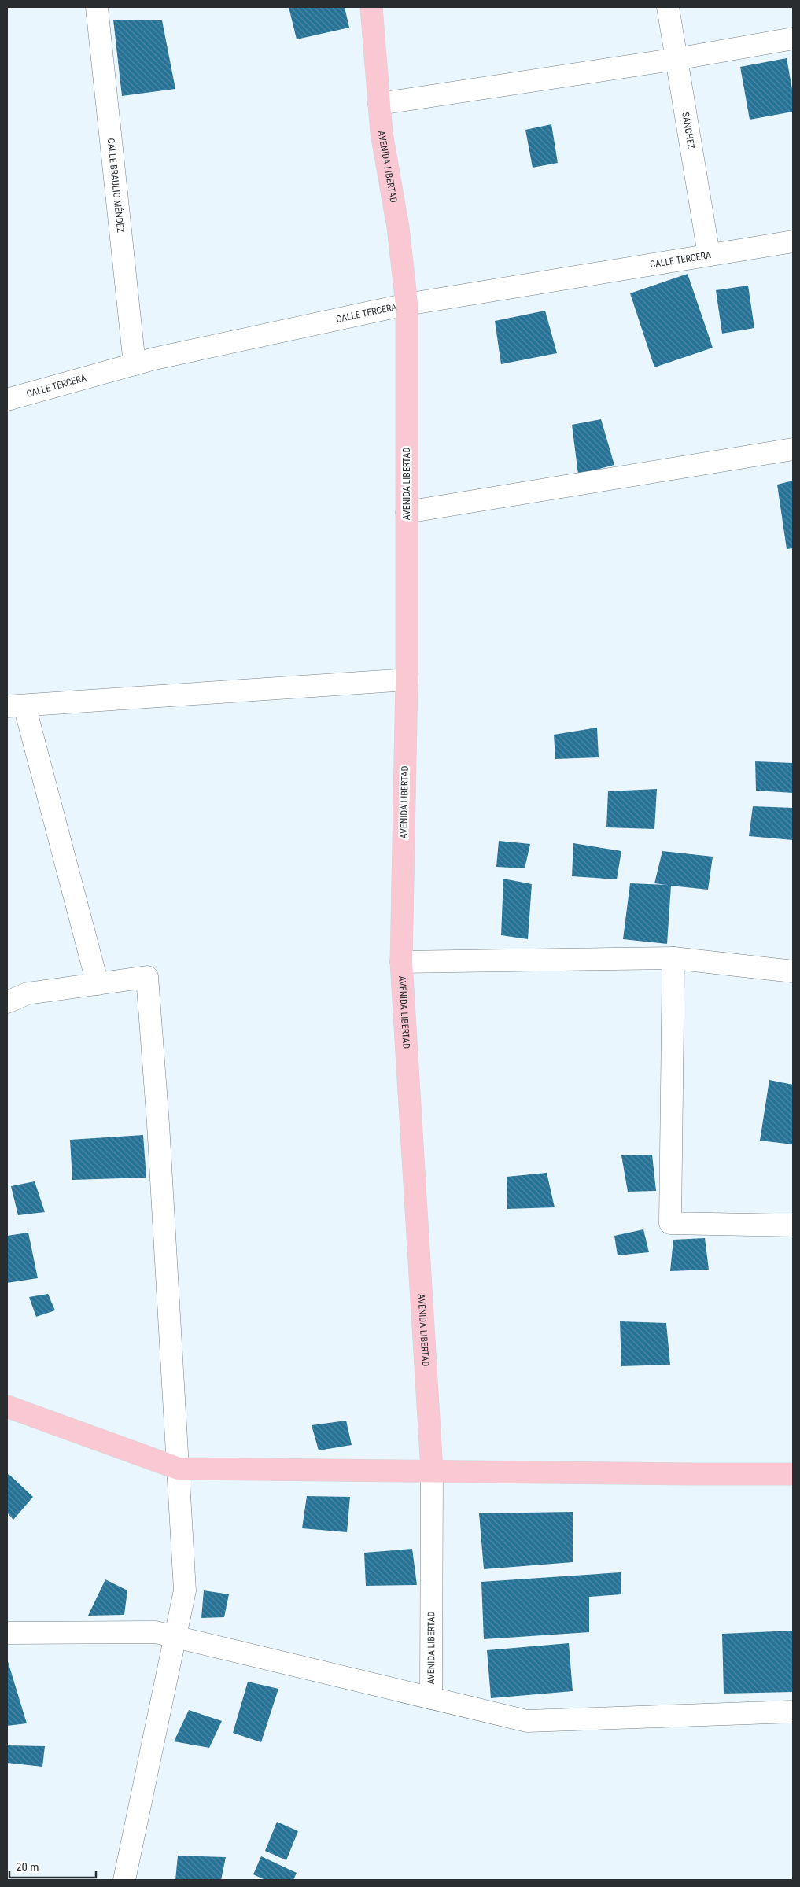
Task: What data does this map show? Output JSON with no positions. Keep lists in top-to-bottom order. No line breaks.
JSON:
{"streets":{"main road":["AVENIDA LIBERTAD"],"street":["SANCHEZ","CALLE BRAULIO MÉNDEZ","CALLE TERCERA"]},"crossings":[["SANCHEZ","CALLE TERCERA"],["AVENIDA LIBERTAD","CALLE TERCERA"],["CALLE BRAULIO MÉNDEZ","CALLE TERCERA"]],"scale_bar":"20 m"}
